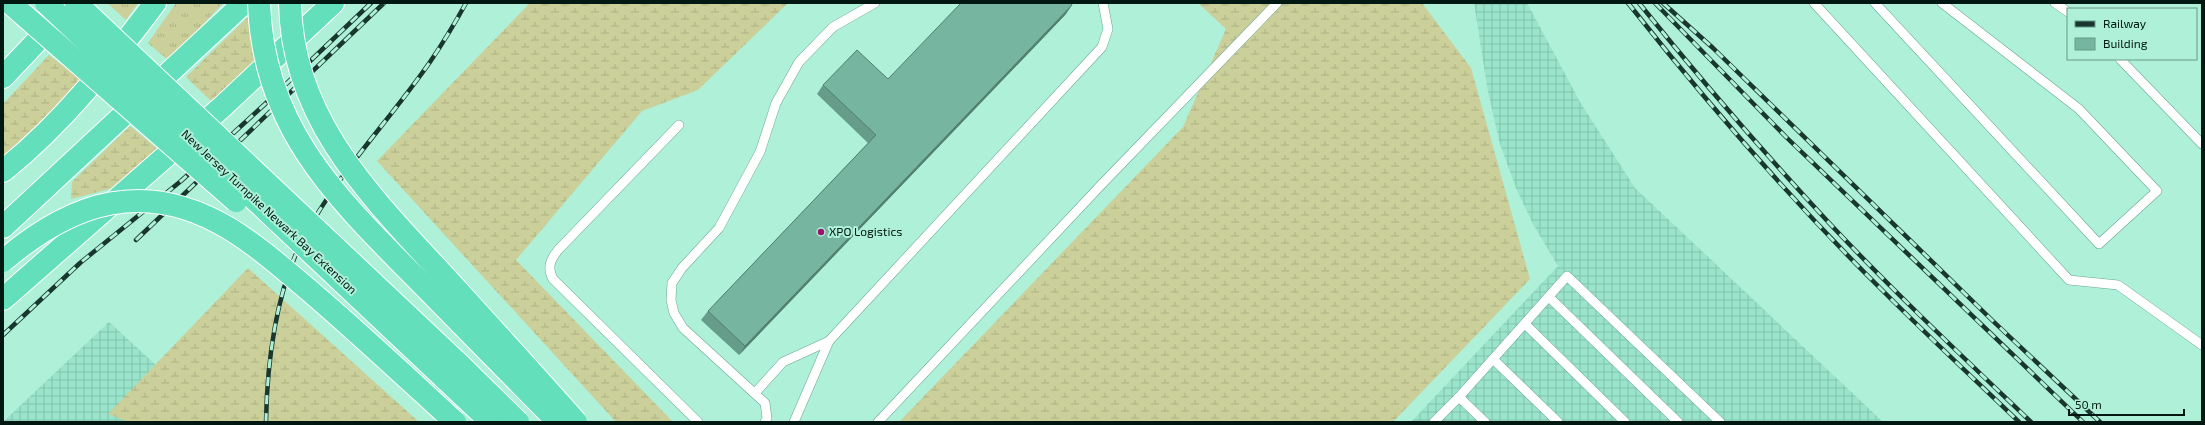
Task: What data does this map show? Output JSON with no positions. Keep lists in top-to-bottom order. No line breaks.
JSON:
{"streets":{"highway":["New Jersey Turnpike Newark Bay Extension"]},"places":["XPO Logistics"],"legend":["Railway","Building"],"scale_bar":"50 m"}
